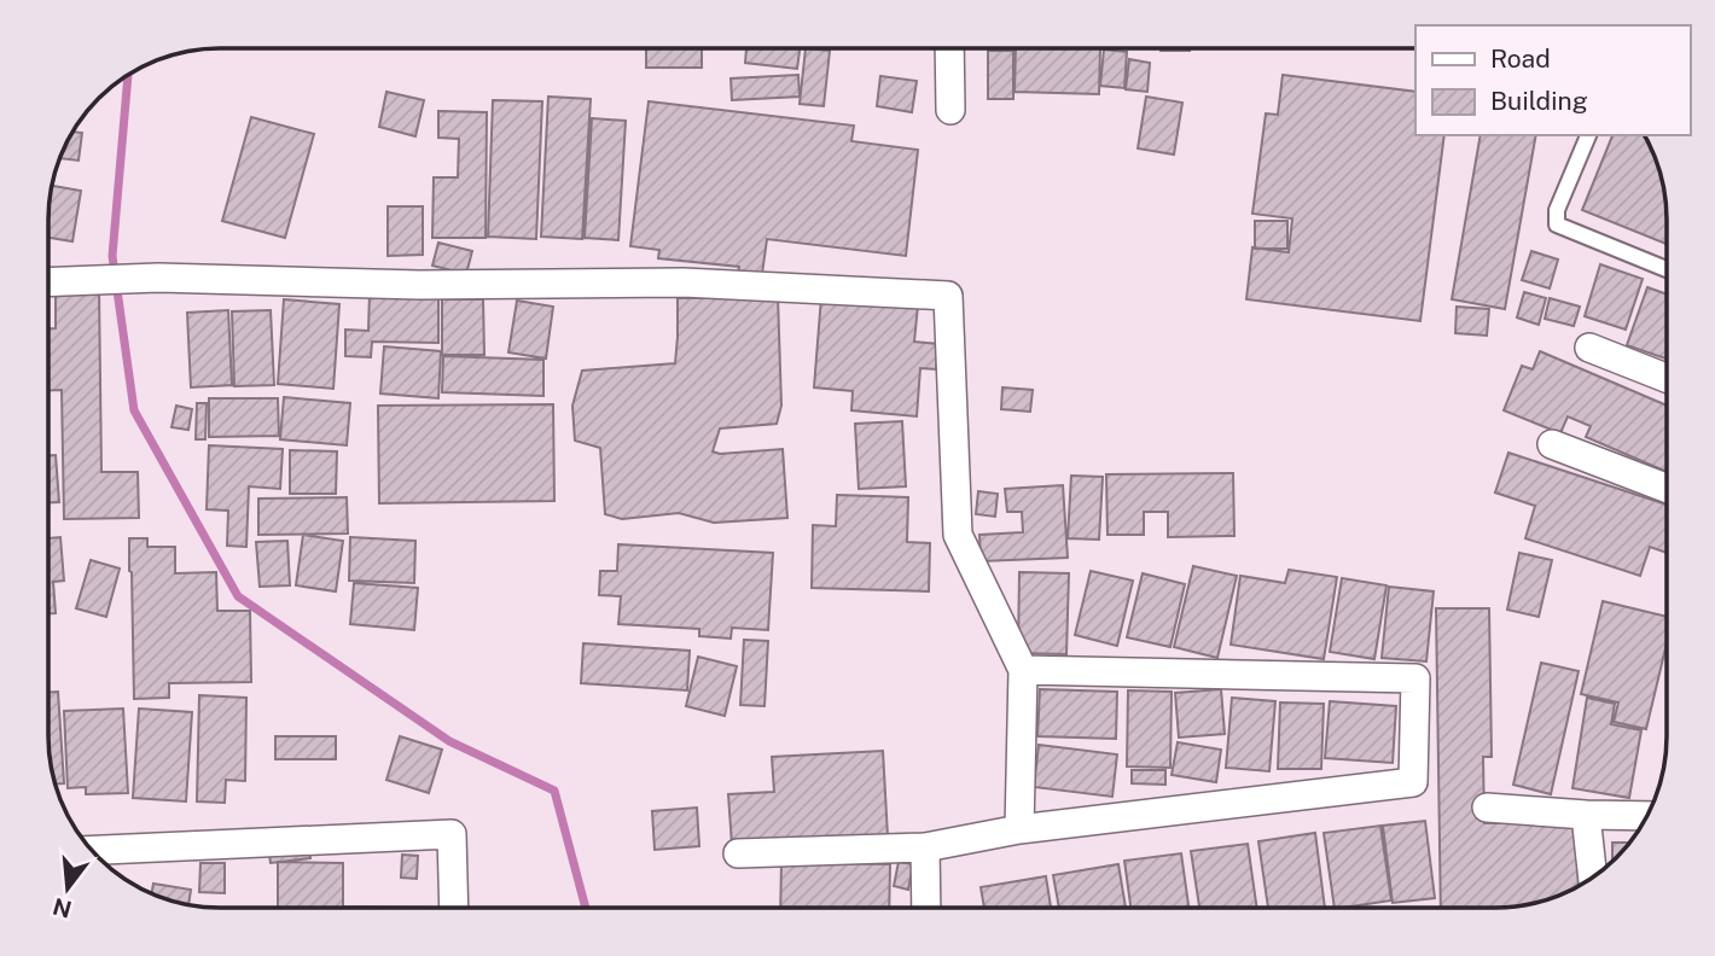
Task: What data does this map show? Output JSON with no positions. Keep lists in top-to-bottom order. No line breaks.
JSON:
{"legend":["Road","Building"],"north":"bottom"}
